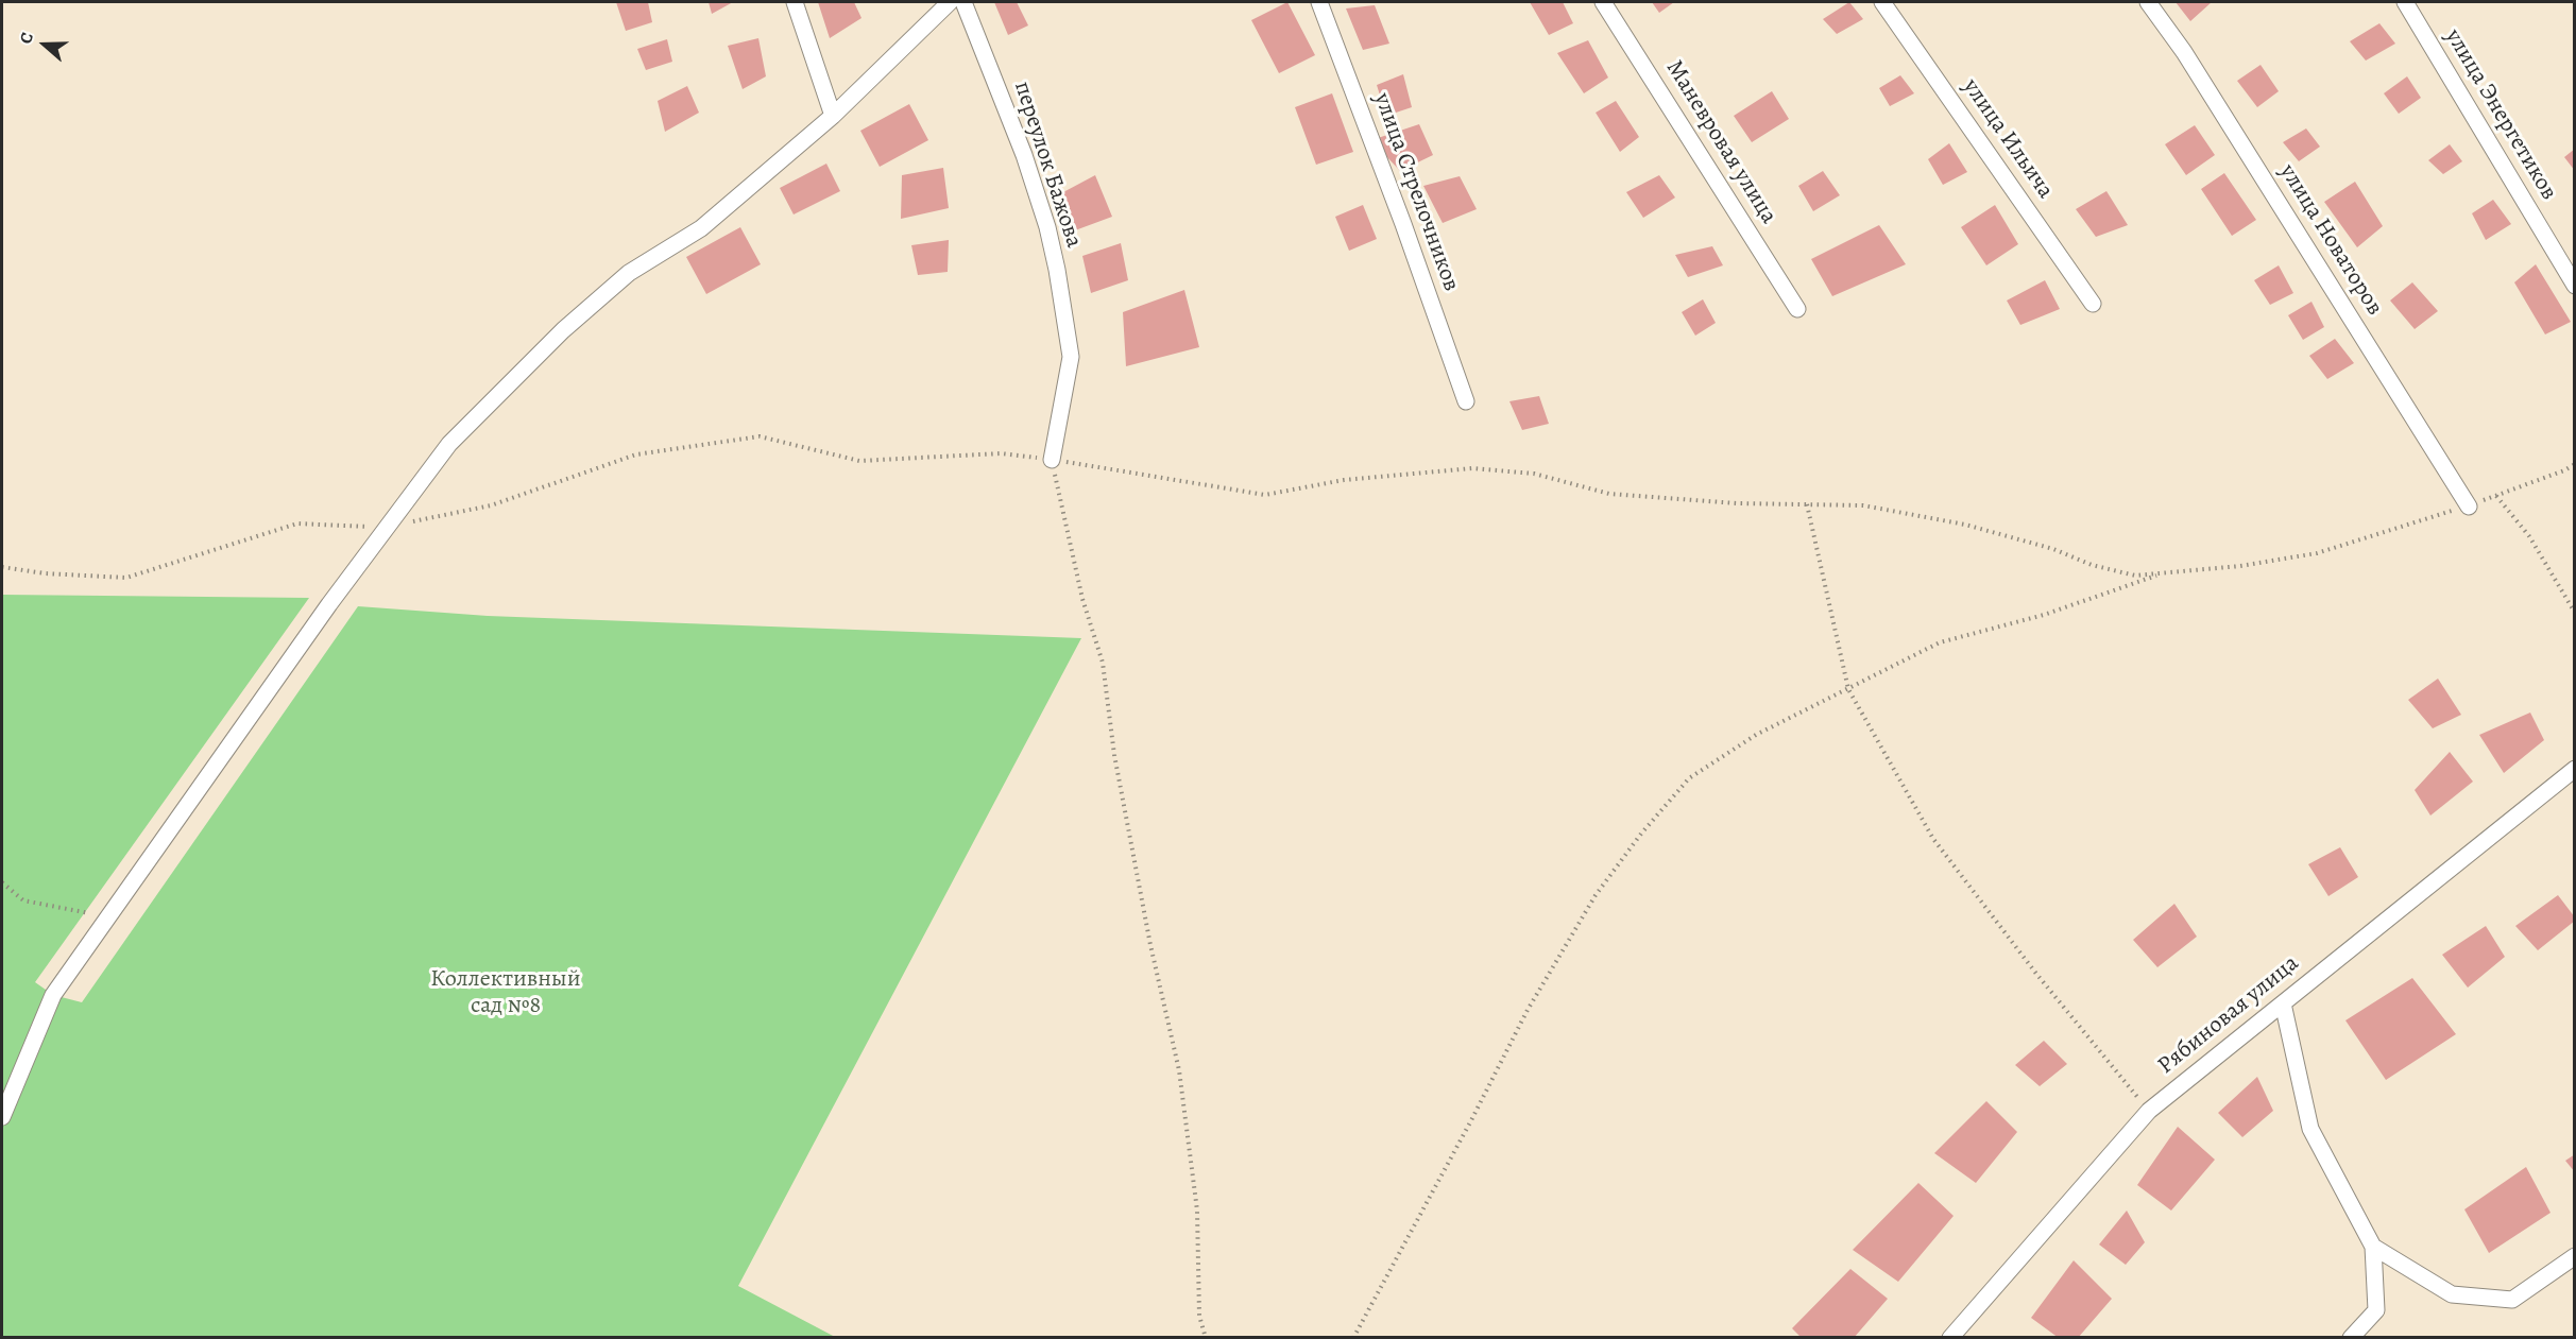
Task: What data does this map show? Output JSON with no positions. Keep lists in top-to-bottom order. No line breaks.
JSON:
{"streets":{"street":["улица Энергетиков","улица Ильича","Маневровая улица","переулок Бажова","улица Стрелочников","улица Новаторов","Рябиновая улица"]},"parks":["Коллективный сад №8"],"north":"left"}
